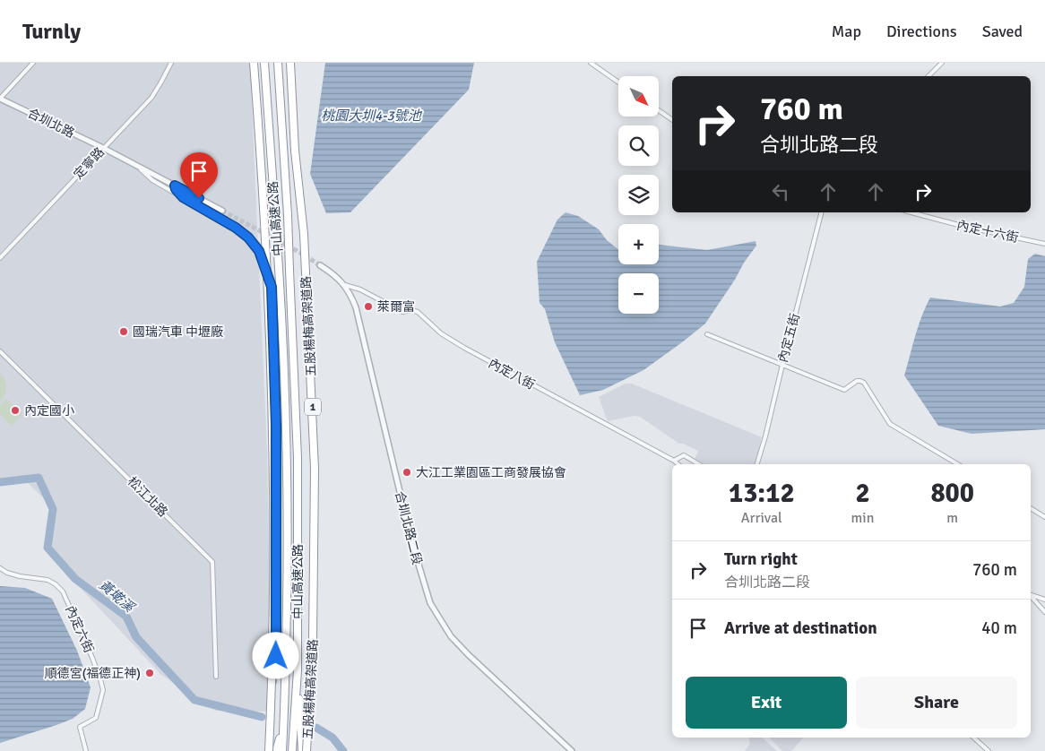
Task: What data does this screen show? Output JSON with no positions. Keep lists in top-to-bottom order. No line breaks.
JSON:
{"streets":{"highway":["中山高速公路","五股楊梅高架道路","1"],"street":["合圳北路","定寧路","內定十六街","內定五街","內定八街","松江北路","合圳北路二段","內定六街"]},"crossings":[["合圳北路","定寧路"],["內定八街","合圳北路二段"]],"water":["桃園大圳4-3號池","黃墘溪"],"places":["萊爾富","國瑞汽車 中壢廠","內定國小","大江工業園區工商發展協會","順德宮(福德正神)"],"north":"bottom right","page":{"header":"Turnly","nav":["Map","Directions","Saved"],"map_buttons":["+","−"],"turn":["760 m","合圳北路二段"],"eta":["13:12","Arrival","2","min","800","m"],"list":[{"name":"Turn right","note":"合圳北路二段","value":"760 m"},{"name":"Arrive at destination","value":"40 m"}],"buttons":["Exit","Share"]}}
